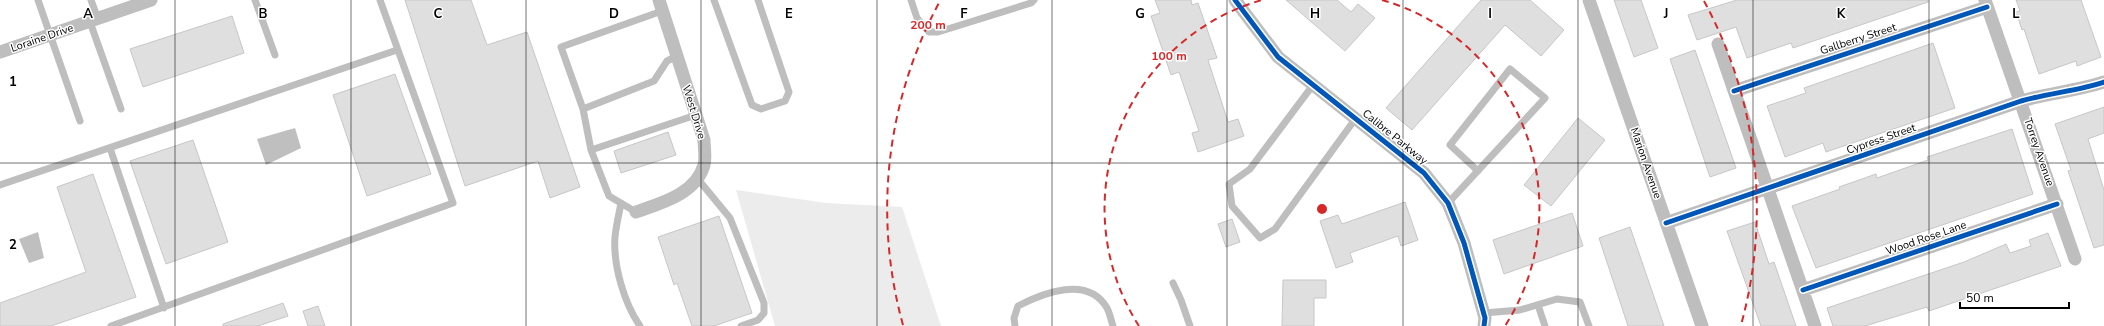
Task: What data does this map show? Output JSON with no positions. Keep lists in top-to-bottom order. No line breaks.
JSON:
{"streets":{"street":["Loraine Drive","Gallberry Street","West Drive","Calibre Parkway","Cypress Street","Torrey Avenue","Marion Avenue","Wood Rose Lane"]},"crossings":[["Gallberry Street","Torrey Avenue"],["Cypress Street","Torrey Avenue"],["Cypress Street","Marion Avenue"],["Torrey Avenue","Wood Rose Lane"]],"scale_bar":"50 m","grid":{"columns":["A","B","C","D","E","F","G","H","I","J","K","L"],"rows":["1","2"]},"rings":["200 m","100 m"]}
